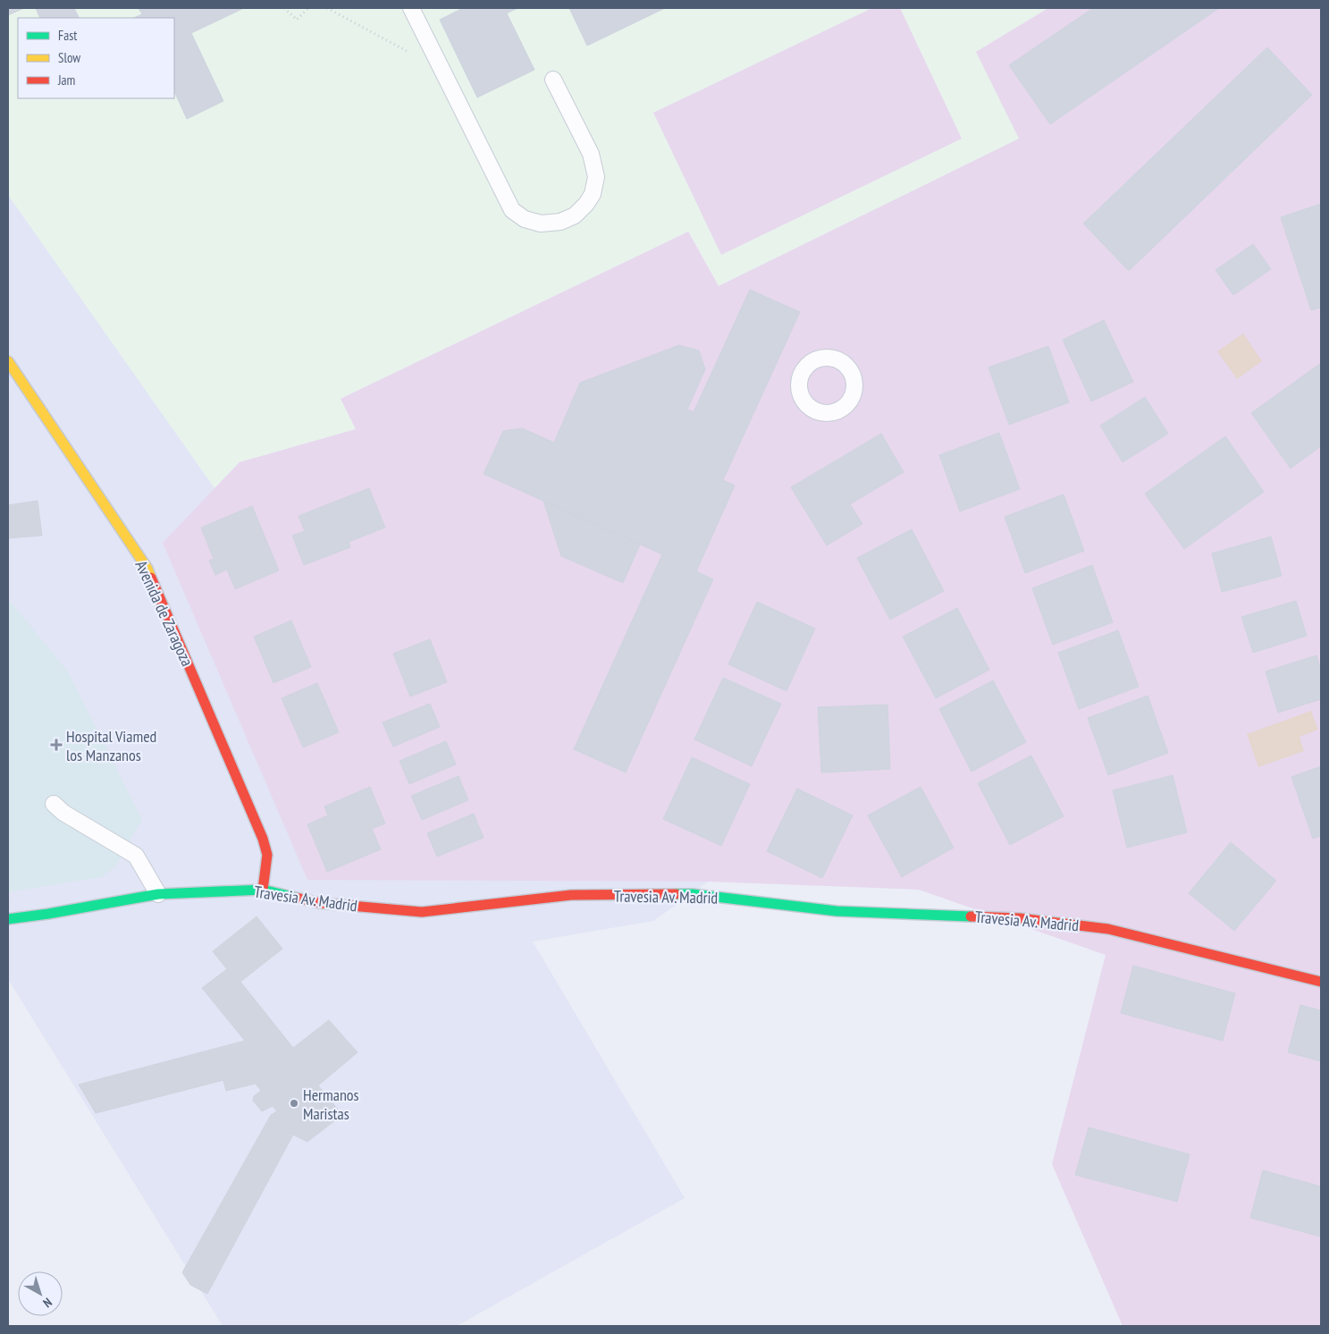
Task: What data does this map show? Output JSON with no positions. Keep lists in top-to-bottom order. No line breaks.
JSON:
{"streets":{"street":["Avenida de Zaragoza","Travesia Av. Madrid"]},"crossings":[["Avenida de Zaragoza","Travesia Av. Madrid"]],"places":{"health":["Hospital Viamed los Manzanos"],"other":["Hermanos Maristas"]},"legend":["Fast","Slow","Jam"],"north":"bottom right"}
